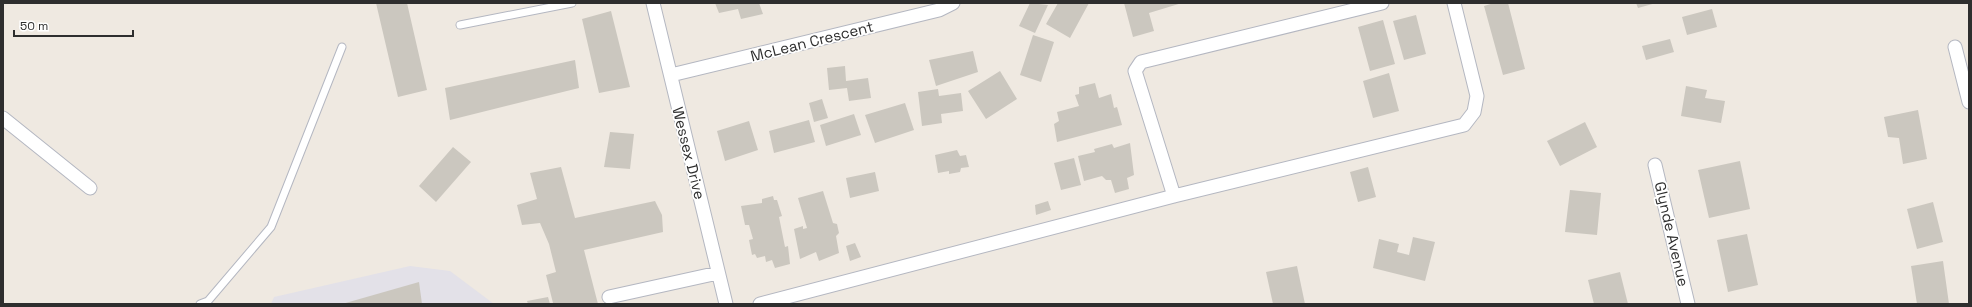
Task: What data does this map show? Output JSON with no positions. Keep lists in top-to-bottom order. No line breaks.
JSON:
{"streets":{"street":["McLean Crescent","Wessex Drive","Glynde Avenue"]},"crossings":[["McLean Crescent","Wessex Drive"]],"scale_bar":"50 m"}
